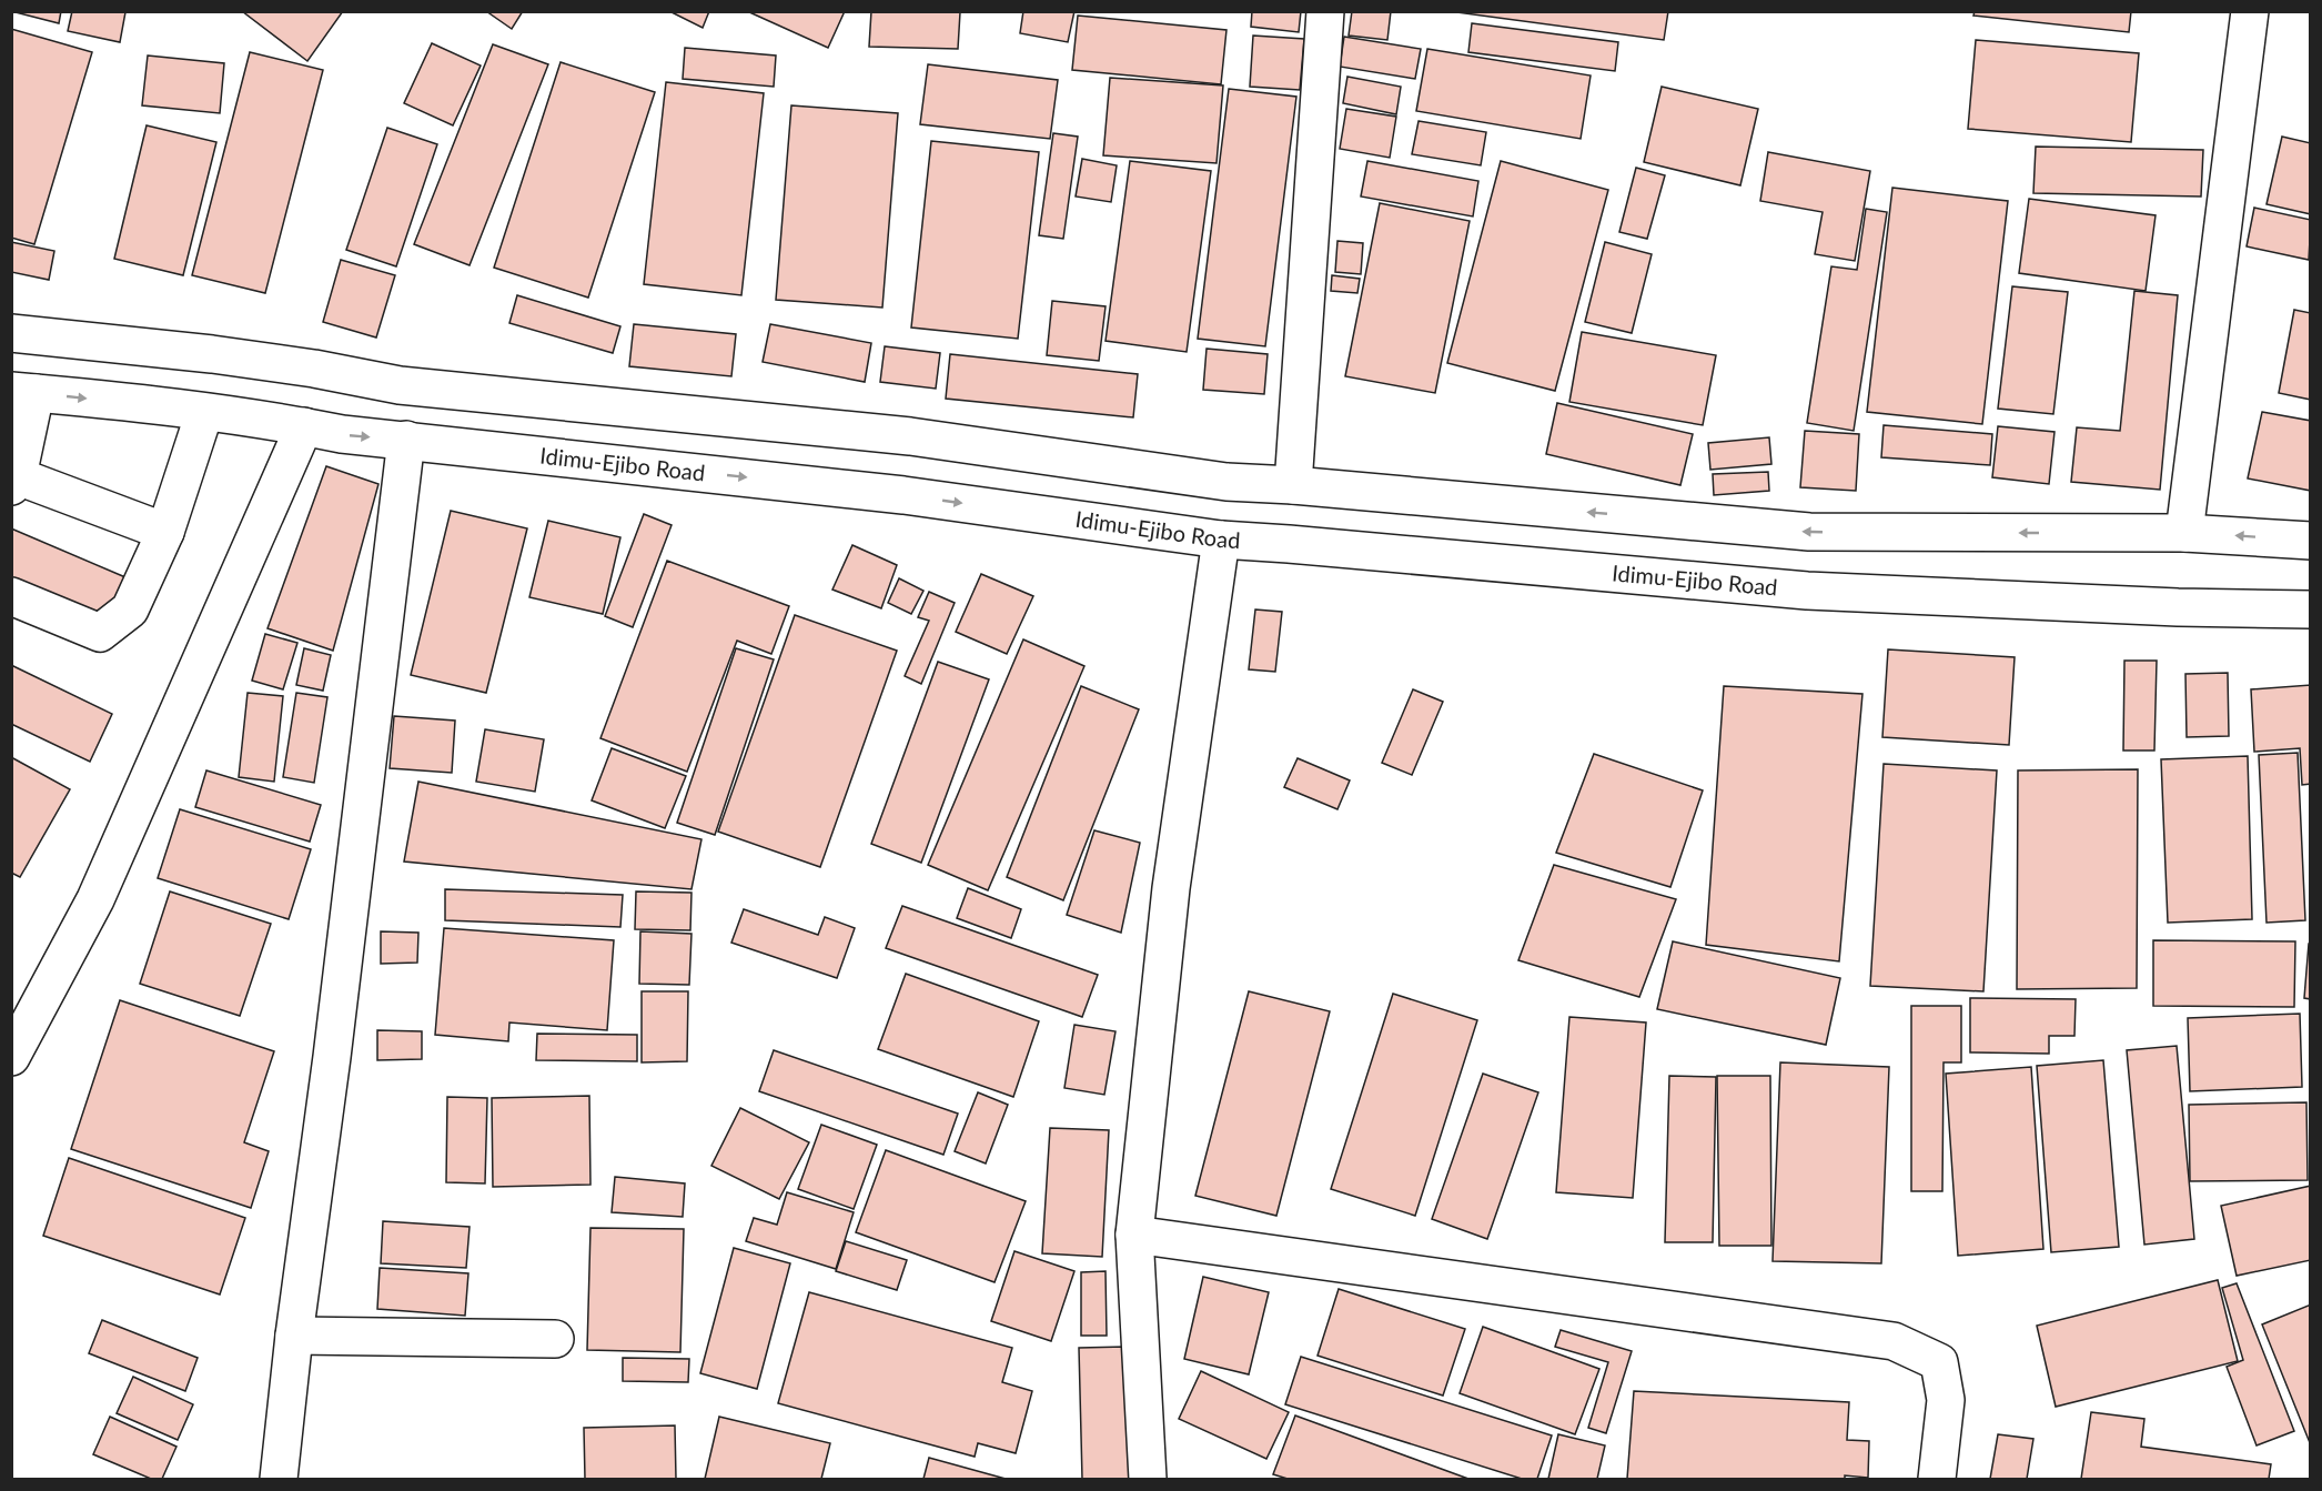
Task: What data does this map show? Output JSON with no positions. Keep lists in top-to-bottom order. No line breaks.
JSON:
{"streets":{"street":["Idimu-Ejibo Road"]}}
